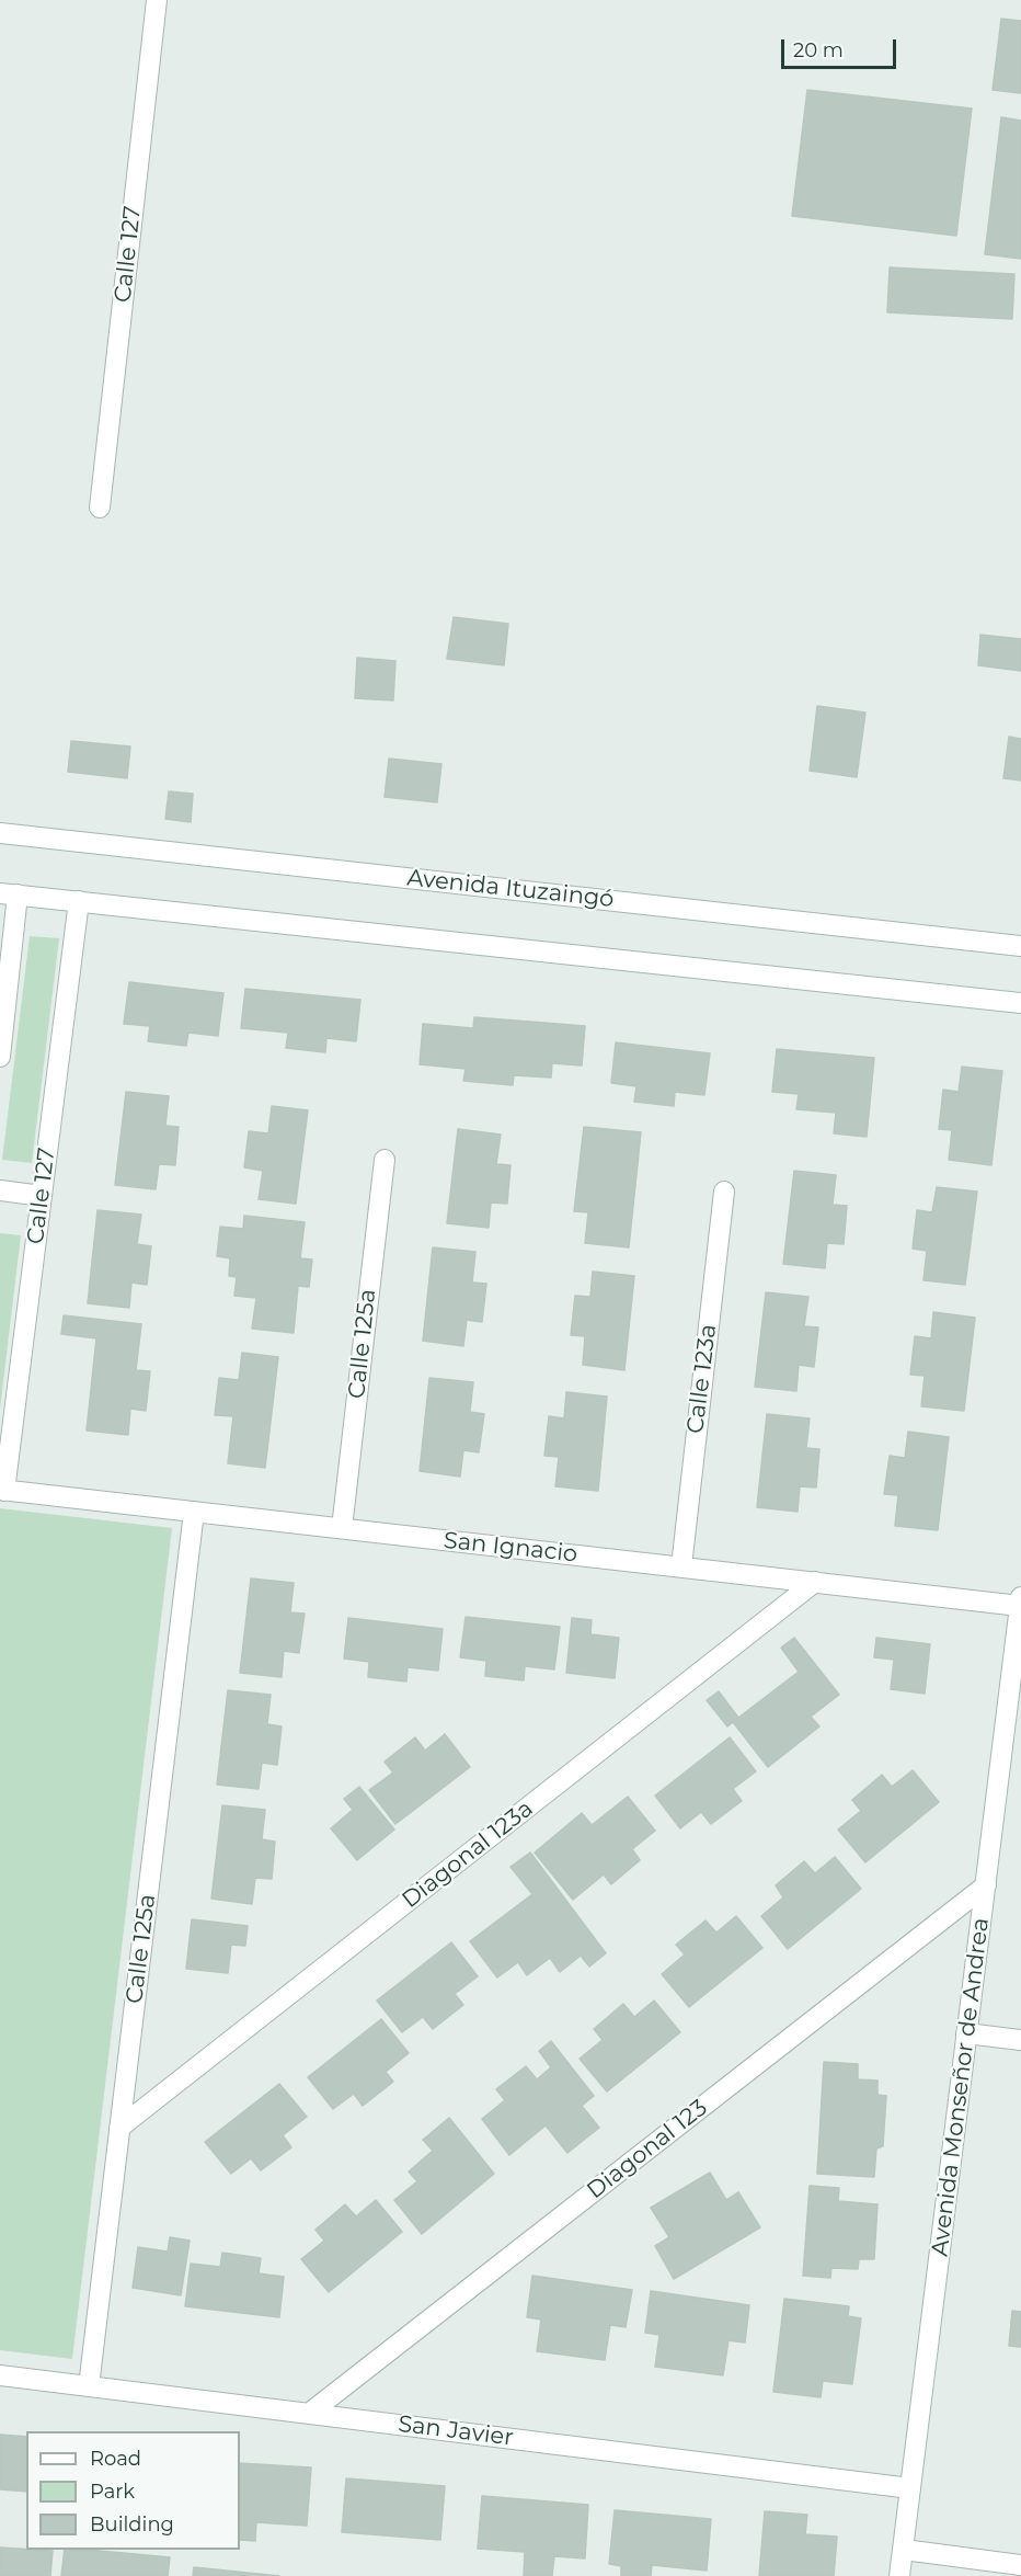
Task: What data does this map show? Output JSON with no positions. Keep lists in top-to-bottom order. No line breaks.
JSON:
{"streets":{"street":["Calle 127","Avenida Ituzaingó","Calle 125a","Calle 123a","San Ignacio","Diagonal 123a","Avenida Monseñor de Andrea","Diagonal 123","San Javier"]},"crossings":[["Calle 127","San Ignacio"],["Calle 125a","San Ignacio"],["Calle 125a","Diagonal 123a"],["Calle 125a","San Javier"],["Calle 123a","San Ignacio"],["San Ignacio","Diagonal 123a"],["San Ignacio","Avenida Monseñor de Andrea"],["Avenida Monseñor de Andrea","Diagonal 123"],["Avenida Monseñor de Andrea","San Javier"],["Diagonal 123","San Javier"]],"legend":["Road","Park","Building"],"scale_bar":"20 m"}
